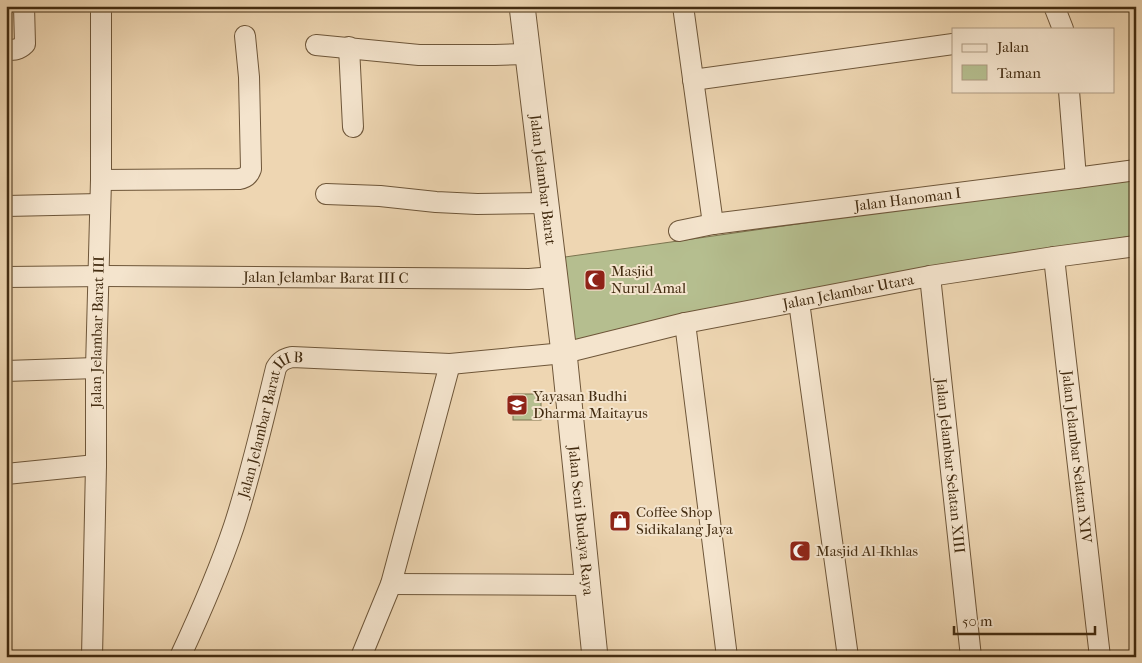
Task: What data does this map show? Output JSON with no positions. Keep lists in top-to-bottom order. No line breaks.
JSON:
{"streets":{"street":["Jalan Jelambar Barat","Jalan Hanoman I","Jalan Jelambar Barat III C","Jalan Jelambar Utara","Jalan Jelambar Barat III","Jalan Jelambar Barat III B","Jalan Jelambar Selatan XIV","Jalan Jelambar Selatan XIII","Jalan Seni Budaya Raya"]},"crossings":[["Jalan Jelambar Barat","Jalan Jelambar Barat III C"],["Jalan Jelambar Barat","Jalan Jelambar Utara"],["Jalan Jelambar Barat","Jalan Jelambar Barat III B"],["Jalan Jelambar Barat","Jalan Seni Budaya Raya"],["Jalan Jelambar Barat III C","Jalan Jelambar Barat III"],["Jalan Jelambar Utara","Jalan Jelambar Barat III B"],["Jalan Jelambar Utara","Jalan Jelambar Selatan XIV"],["Jalan Jelambar Utara","Jalan Jelambar Selatan XIII"],["Jalan Jelambar Utara","Jalan Seni Budaya Raya"],["Jalan Jelambar Barat III B","Jalan Seni Budaya Raya"]],"places":{"mosque":["Masjid Nurul Amal","Masjid Al-Ikhlas"],"school or university":["Yayasan Budhi Dharma Maitayus"],"shop":["Coffee Shop Sidikalang Jaya"]},"legend":["Jalan","Taman"],"scale_bar":"50 m"}
